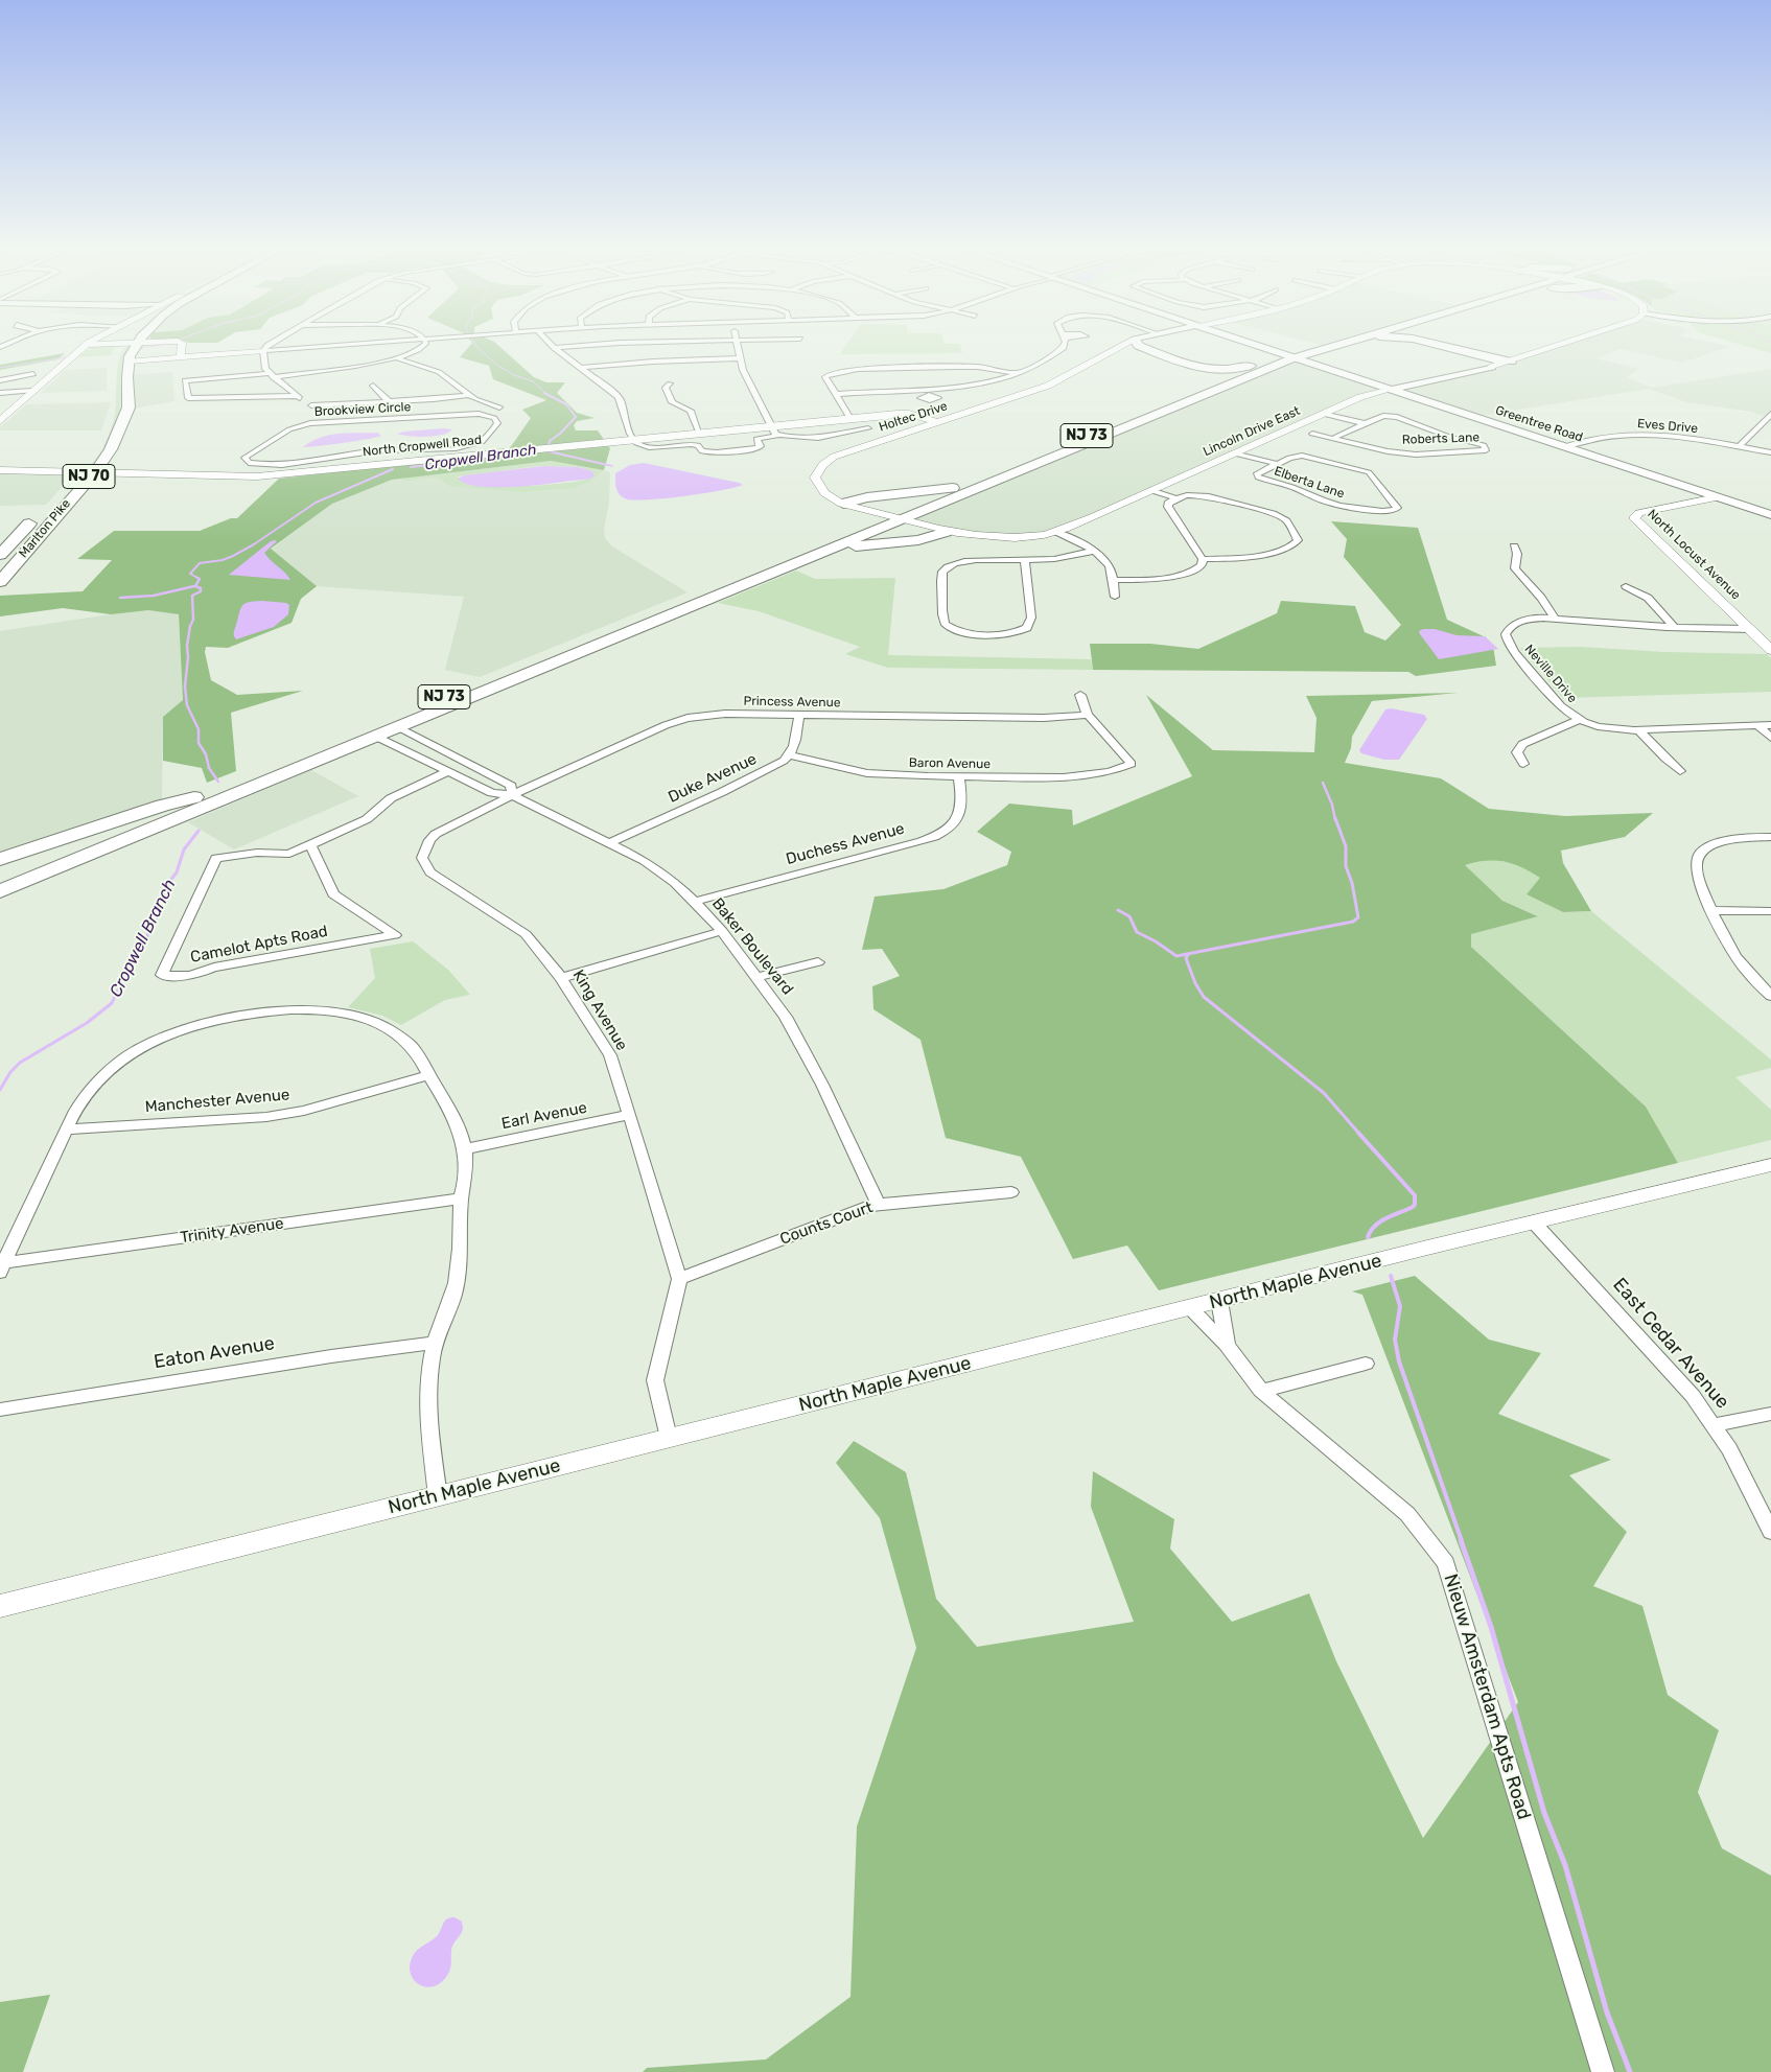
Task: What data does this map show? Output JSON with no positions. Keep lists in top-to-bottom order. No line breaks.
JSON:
{"streets":{"highway":["NJ 73","NJ 70","Marlton Pike"],"main road":["Greentree Road","Lincoln Drive East"],"street":["Brookview Circle","Holtec Drive","Eves Drive","Roberts Lane","North Cropwell Road","Elberta Lane","North Locust Avenue","Neville Drive","Princess Avenue","Baron Avenue","Duke Avenue","Duchess Avenue","Camelot Apts Road","Baker Boulevard","King Avenue","Manchester Avenue","Earl Avenue","Counts Court","Trinity Avenue","North Maple Avenue","East Cedar Avenue","Eaton Avenue","Nieuw Amsterdam Apts Road"]},"crossings":[["Holtec Drive","Lincoln Drive East"],["Holtec Drive","NJ 73"],["Holtec Drive","North Cropwell Road"],["Greentree Road","Eves Drive"],["Greentree Road","Lincoln Drive East"],["Greentree Road","NJ 73"],["Greentree Road","North Locust Avenue"],["Lincoln Drive East","NJ 73"],["Lincoln Drive East","Roberts Lane"],["Lincoln Drive East","Elberta Lane"],["NJ 73","Baker Boulevard"],["North Cropwell Road","Marlton Pike"],["North Locust Avenue","Neville Drive"],["Princess Avenue","Baron Avenue"],["Princess Avenue","Baker Boulevard"],["Princess Avenue","King Avenue"],["Baron Avenue","Duke Avenue"],["Baron Avenue","Duchess Avenue"],["Duke Avenue","Baker Boulevard"],["Duchess Avenue","Baker Boulevard"],["Camelot Apts Road","Baker Boulevard"],["Baker Boulevard","King Avenue"],["Baker Boulevard","Counts Court"],["King Avenue","Earl Avenue"],["King Avenue","Counts Court"],["North Maple Avenue","East Cedar Avenue"],["North Maple Avenue","Nieuw Amsterdam Apts Road"]],"water":["Cropwell Branch"]}
